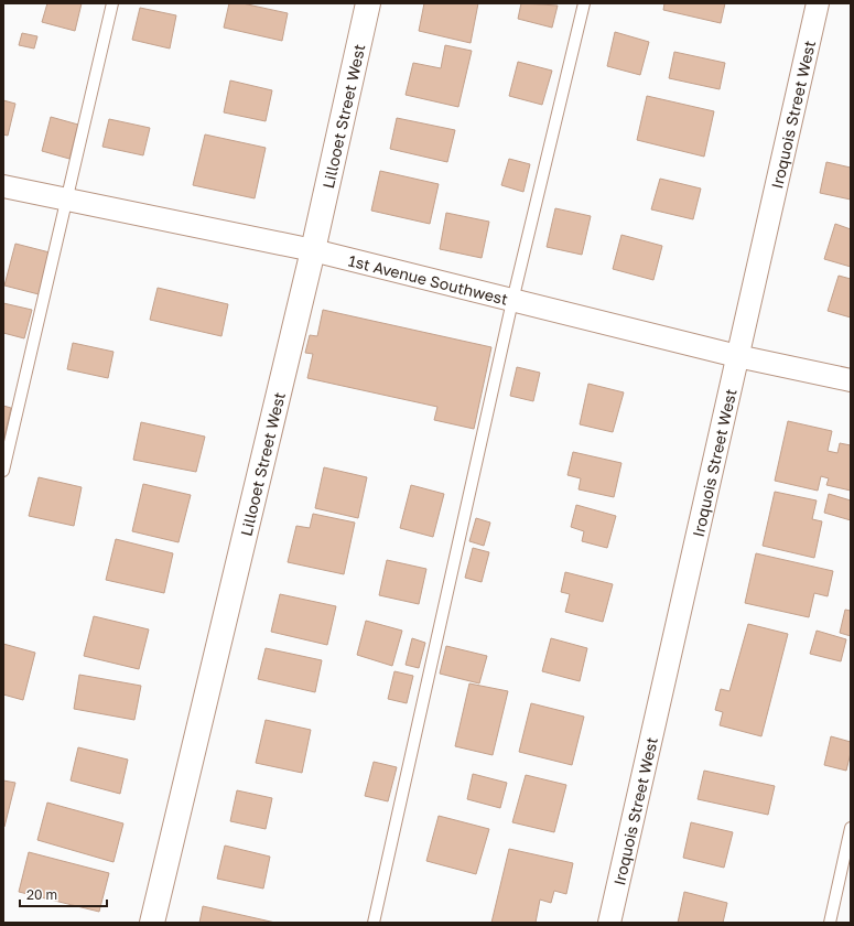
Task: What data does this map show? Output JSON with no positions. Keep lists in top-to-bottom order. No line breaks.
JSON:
{"streets":{"street":["Iroquois Street West","Lillooet Street West","1st Avenue Southwest"]},"crossings":[["Iroquois Street West","1st Avenue Southwest"],["Lillooet Street West","1st Avenue Southwest"]],"scale_bar":"20 m"}
